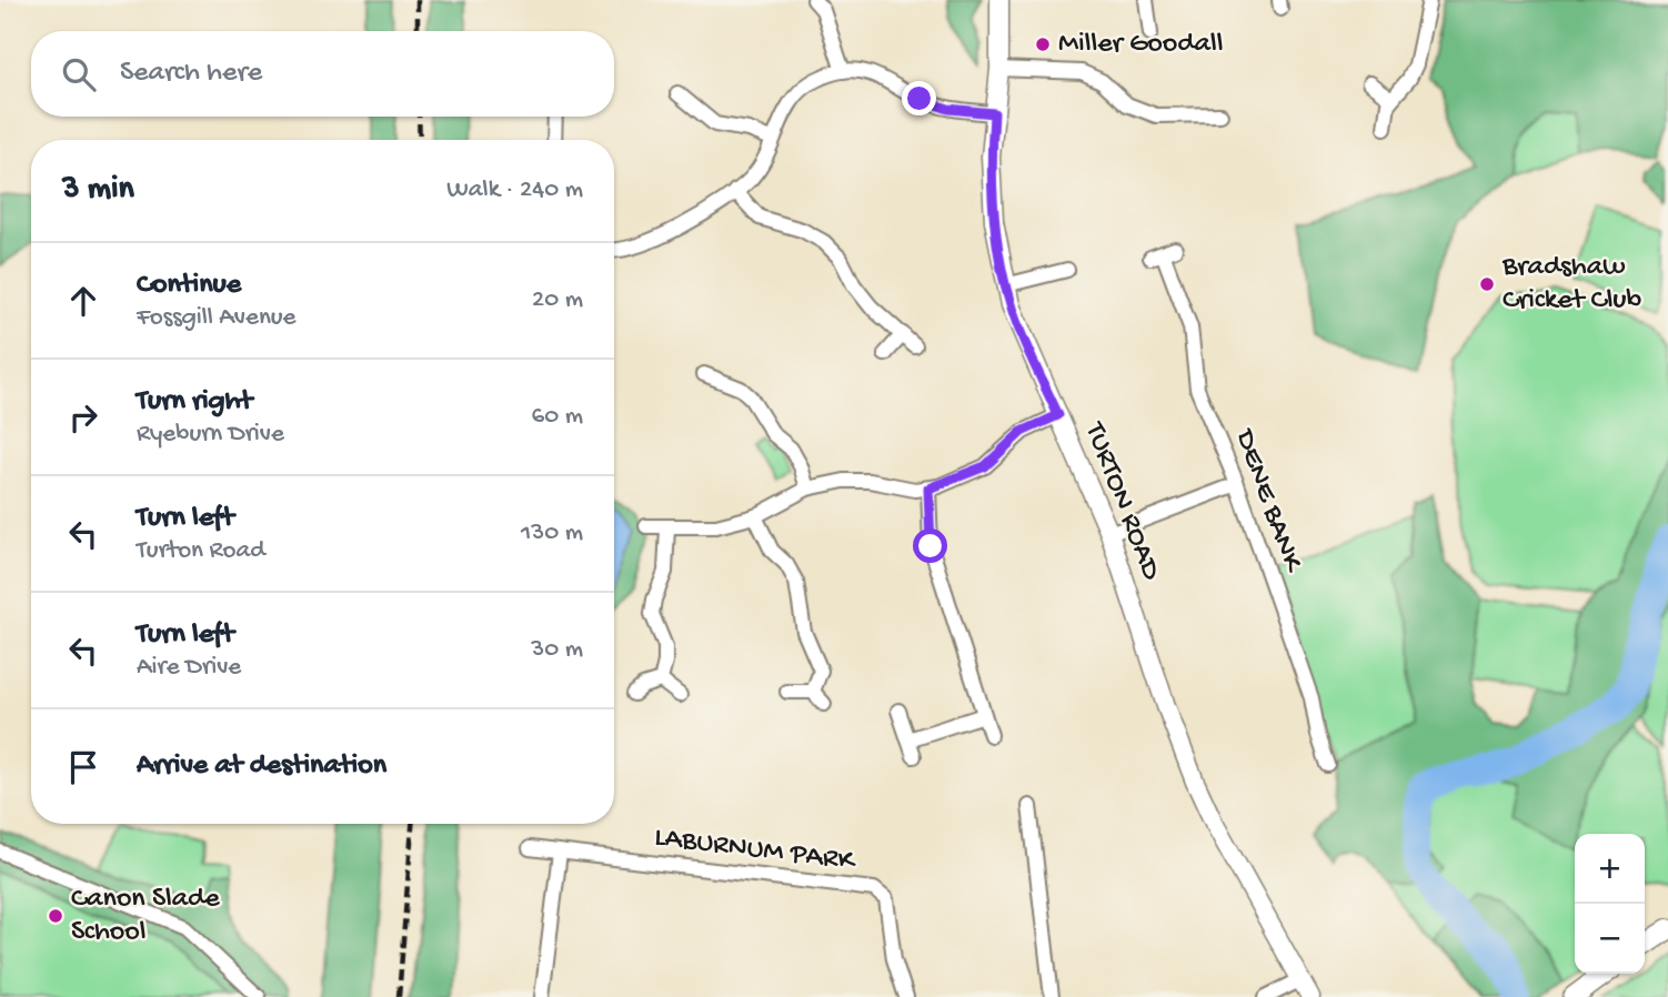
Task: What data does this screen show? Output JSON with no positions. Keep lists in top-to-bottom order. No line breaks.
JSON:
{"streets":{"main road":["TURTON ROAD"],"street":["DENE BANK","LABURNUM PARK"]},"places":["Miller Goodall","Bradshaw Cricket Club","Canon Slade School"],"page":{"search":"Search here","heading":["3 min","Walk · 240 m"],"list":[["Continue","Fossgill Avenue","20 m"],["Turn right","Ryeburn Drive","60 m"],["Turn left","Turton Road","130 m"],["Turn left","Aire Drive","30 m"],"Arrive at destination"],"map_buttons":["+","−"]}}
